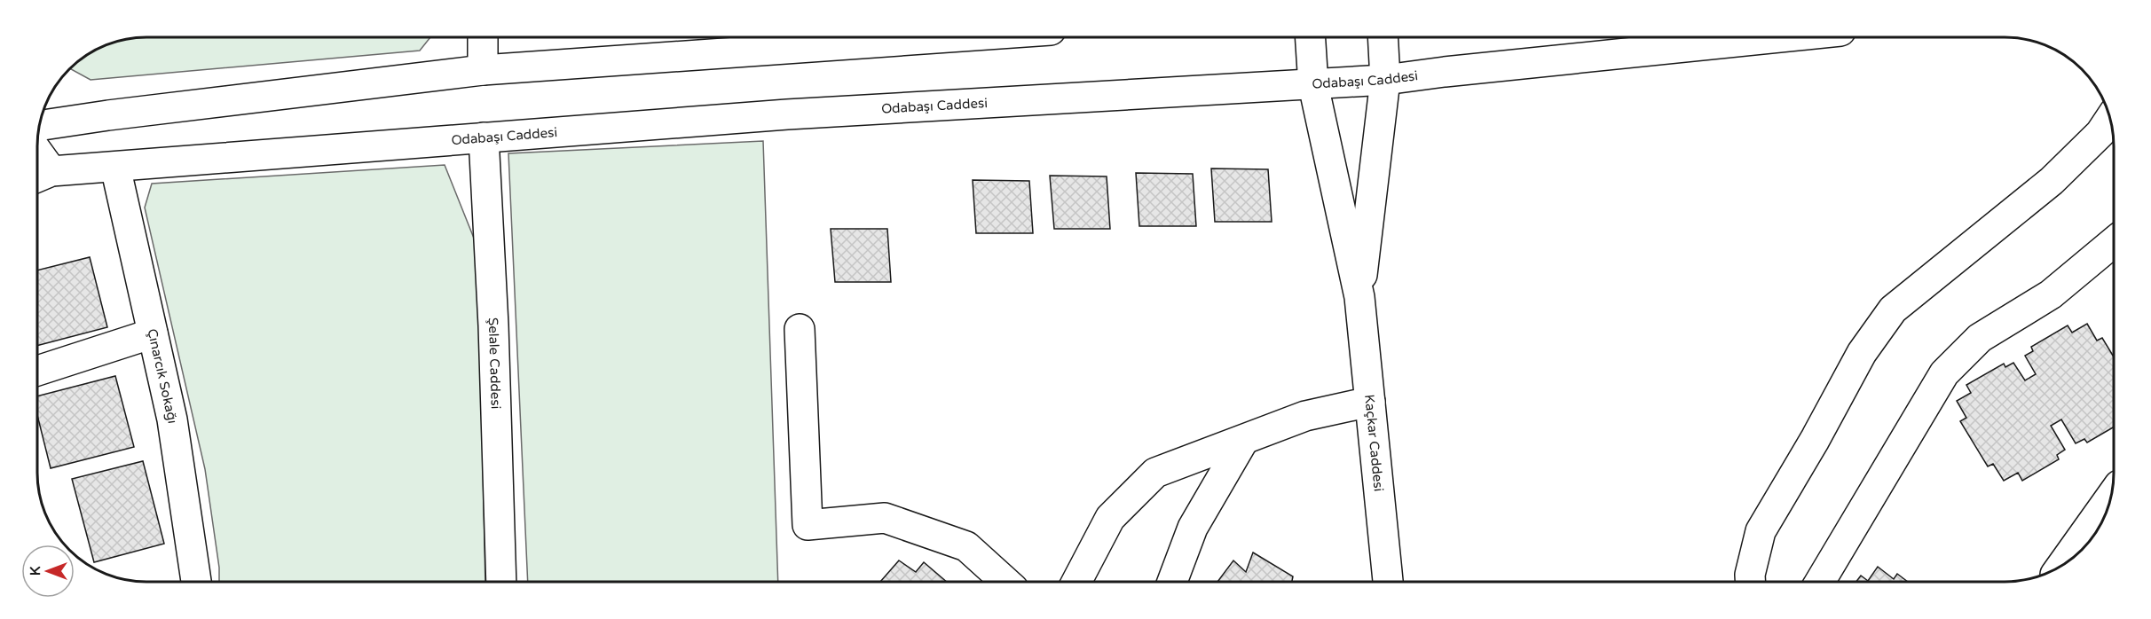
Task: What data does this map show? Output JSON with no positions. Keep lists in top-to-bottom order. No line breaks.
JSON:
{"streets":{"street":["Odabaşı Caddesi","Şelale Caddesi","Çınarcık Sokağı","Kaçkar Caddesi"]},"crossings":[["Odabaşı Caddesi","Şelale Caddesi"],["Odabaşı Caddesi","Çınarcık Sokağı"],["Odabaşı Caddesi","Kaçkar Caddesi"]],"north":"left"}
